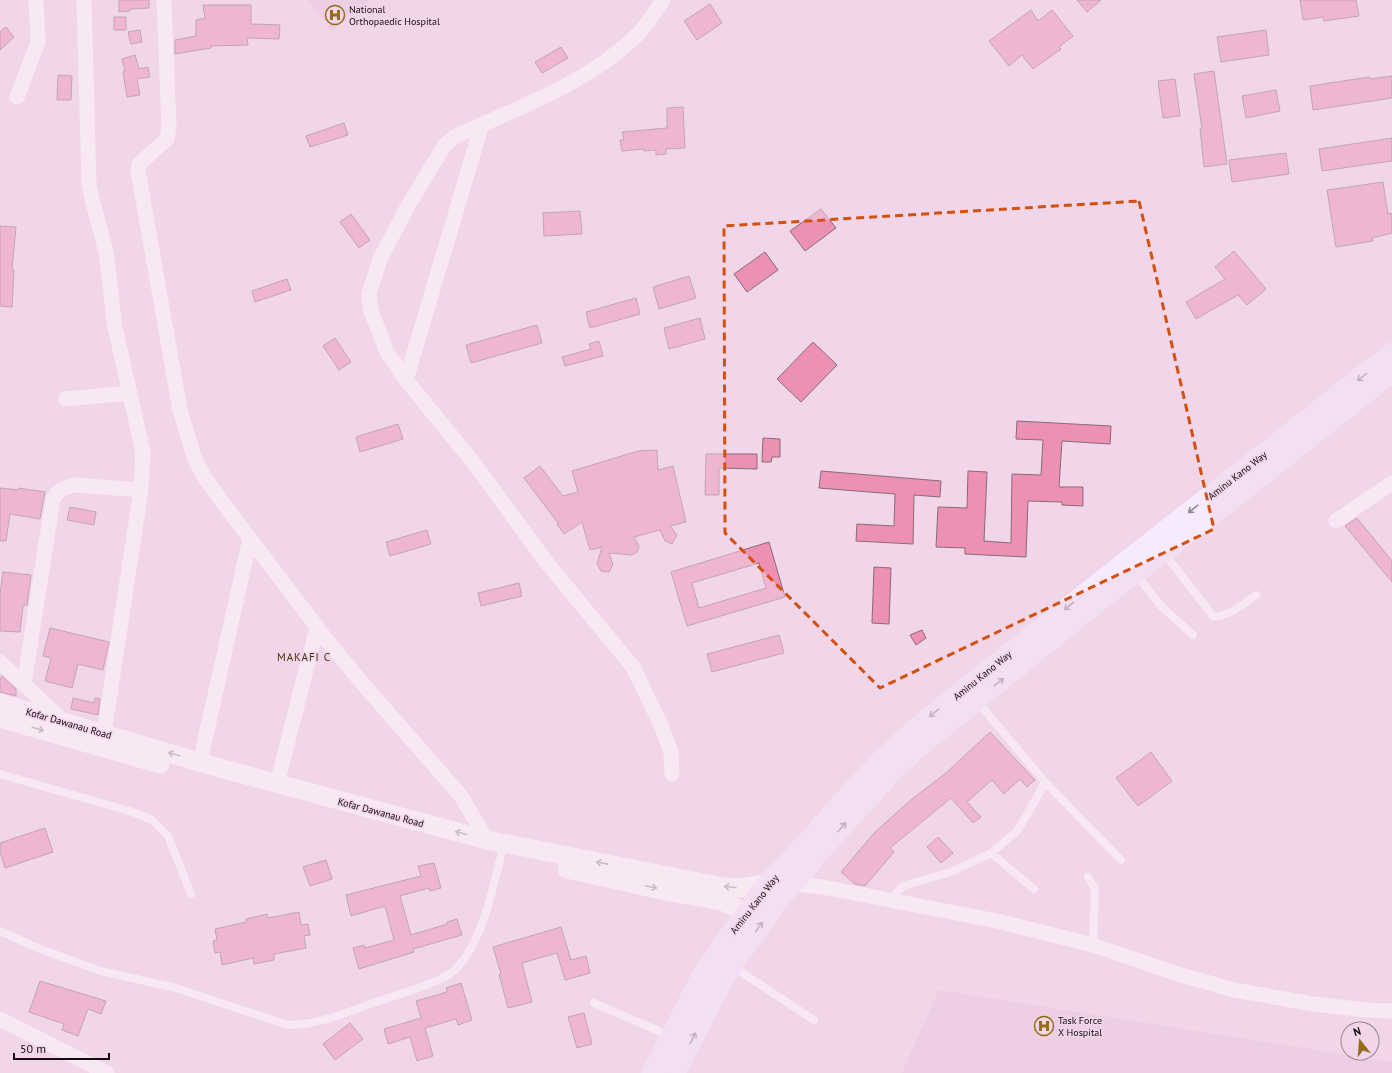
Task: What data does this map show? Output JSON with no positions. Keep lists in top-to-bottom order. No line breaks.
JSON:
{"streets":{"main road":["Aminu Kano Way"],"street":["Kofar Dawanau Road"]},"crossings":[["Aminu Kano Way","Kofar Dawanau Road"]],"districts":["MAKAFI C"],"places":{"hospital":["National Orthopaedic Hospital","Task Force X Hospital"]},"scale_bar":"50 m","north":"top"}
